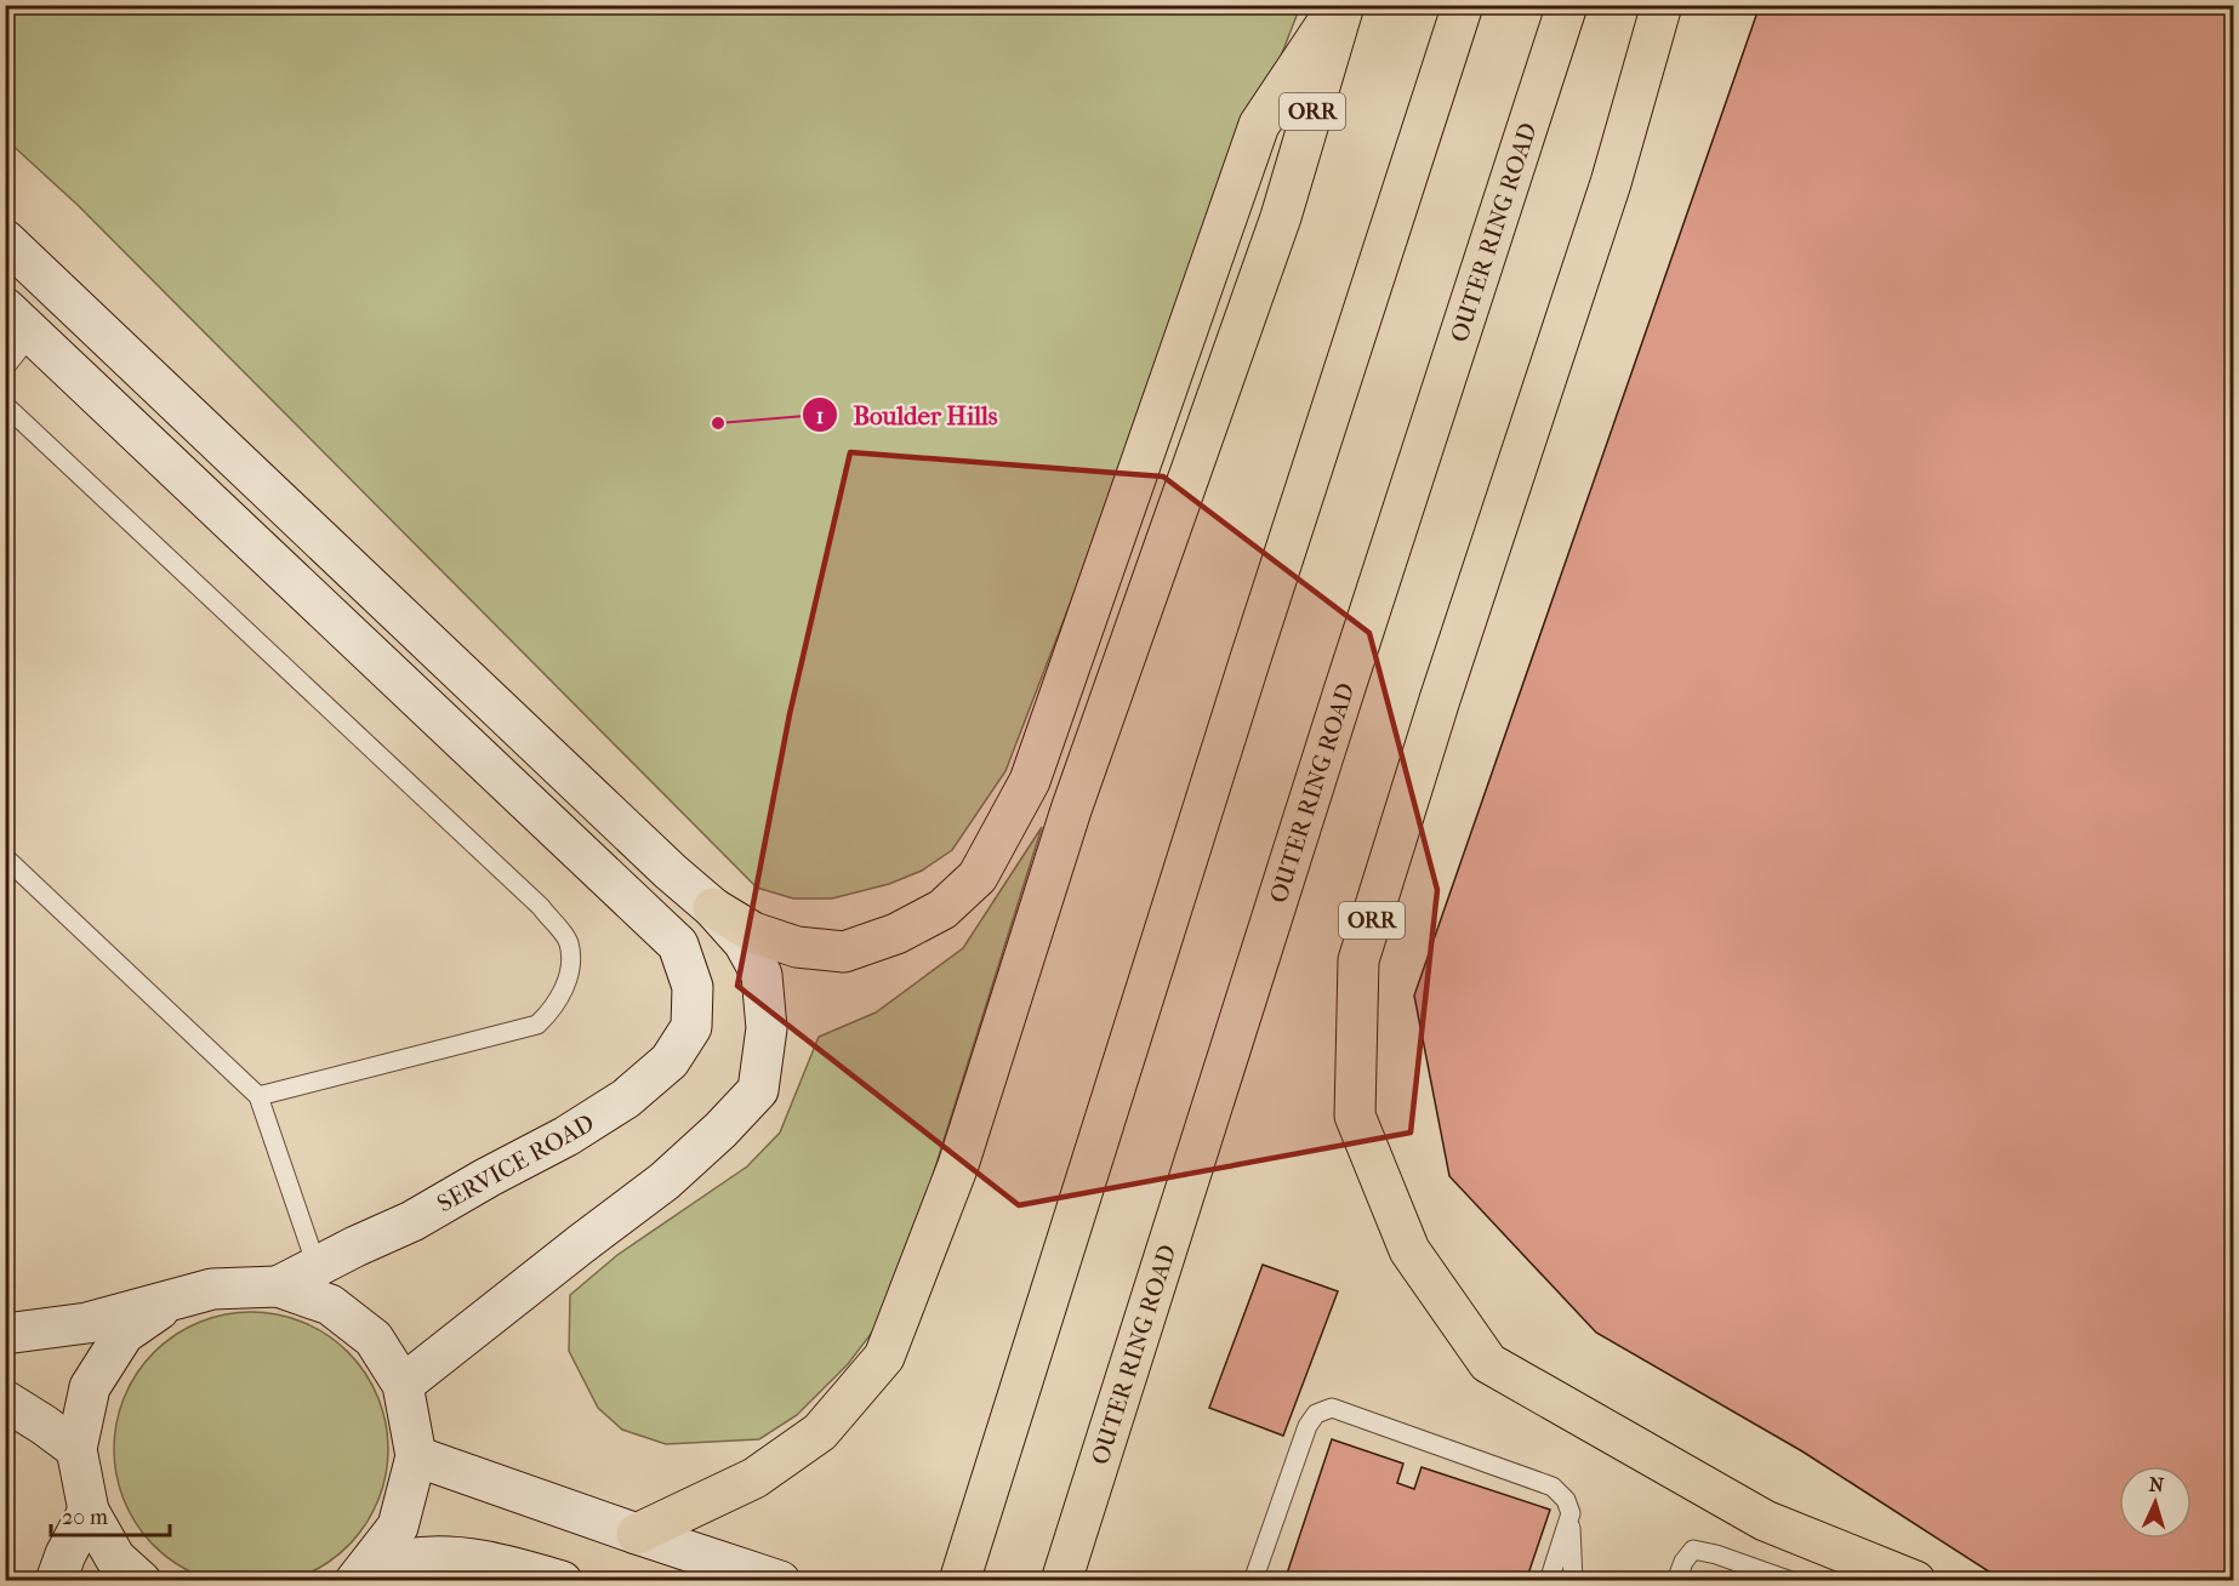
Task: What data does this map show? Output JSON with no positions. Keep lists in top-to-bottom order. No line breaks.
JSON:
{"streets":{"highway":["ORR","OUTER RING ROAD"],"main road":["SERVICE ROAD"]},"places":["Boulder Hills"],"scale_bar":"20 m","north":"top"}
